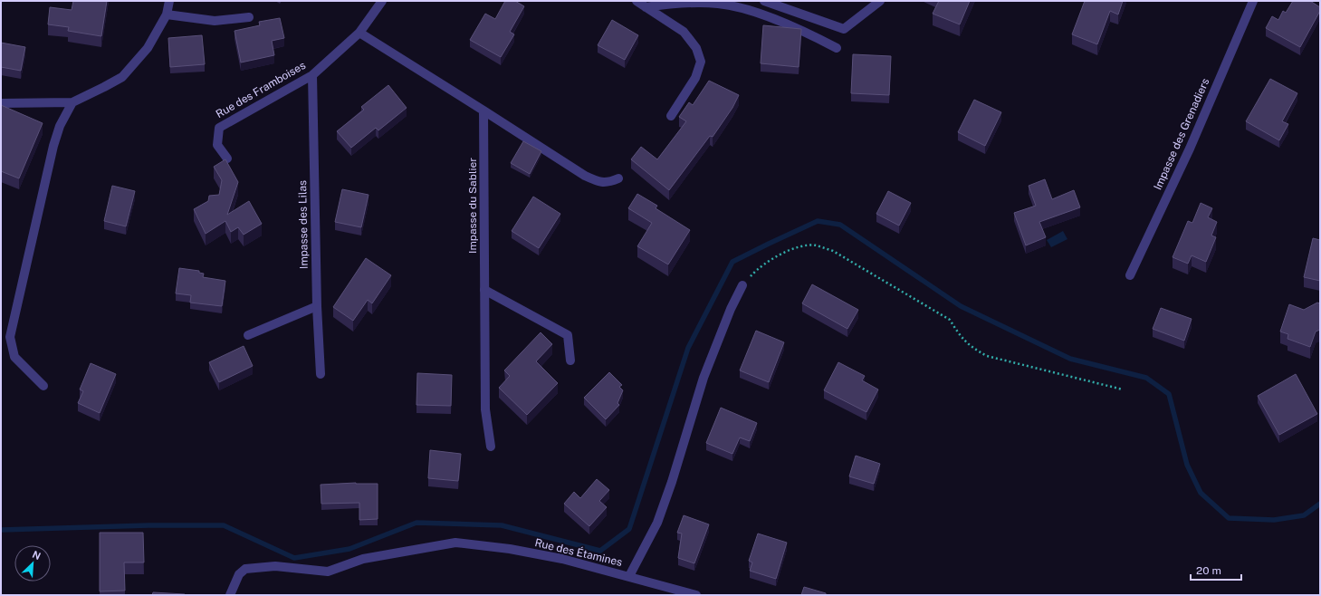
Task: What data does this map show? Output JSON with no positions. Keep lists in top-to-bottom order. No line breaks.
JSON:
{"streets":{"street":["Rue des Framboises","Impasse des Grenadiers","Impasse du Sablier","Impasse des Lilas","Rue des Étamines"]},"crossings":[["Rue des Framboises","Impasse des Lilas"]],"scale_bar":"20 m","north":"top right"}
